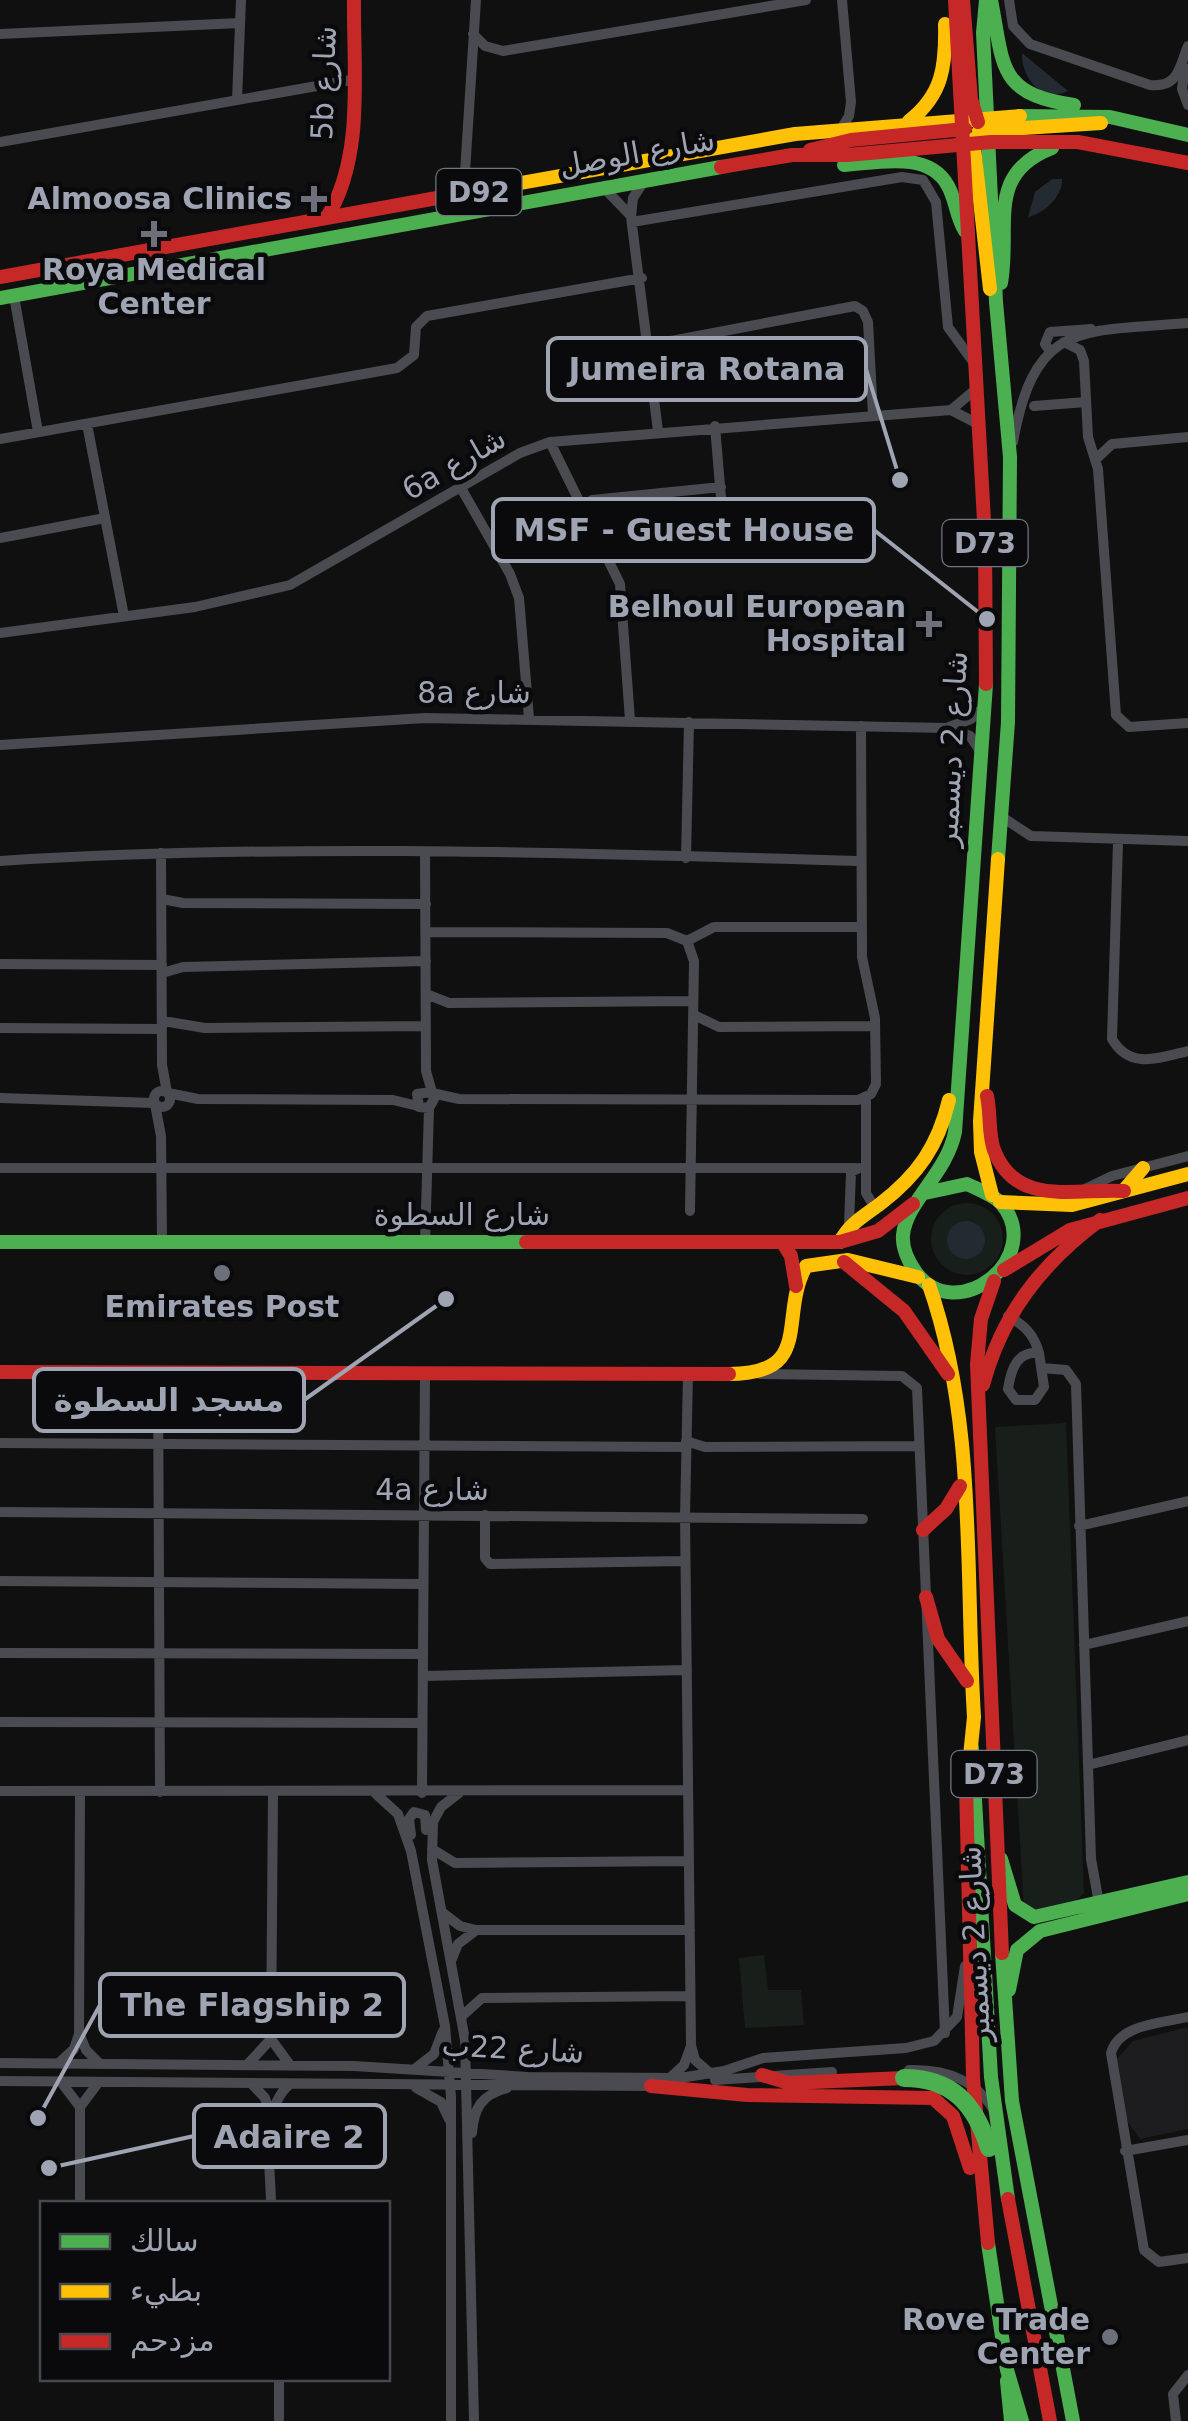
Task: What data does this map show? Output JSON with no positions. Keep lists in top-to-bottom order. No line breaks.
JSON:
{"streets":{"main road":["5b شارع","شارع الوصل","D92","D73","شارع 2 ديسمبر","شارع السطوة"],"street":["6a شارع","8a شارع","4a شارع","شارع 22ب"]},"crossings":[["5b شارع","شارع الوصل"],["شارع الوصل","D92"],["شارع الوصل","شارع 2 ديسمبر"],["D92","شارع 2 ديسمبر"],["شارع 2 ديسمبر","شارع السطوة"],["شارع 2 ديسمبر","شارع 22ب"]],"places":{"health":["Almoosa Clinics","Roya Medical Center","Belhoul European Hospital"],"other":["Jumeira Rotana","MSF - Guest House","Emirates Post","مسجد السطوة","The Flagship 2","Adaire 2","Rove Trade Center"]},"legend":["سالك","بطيء","مزدحم"]}
